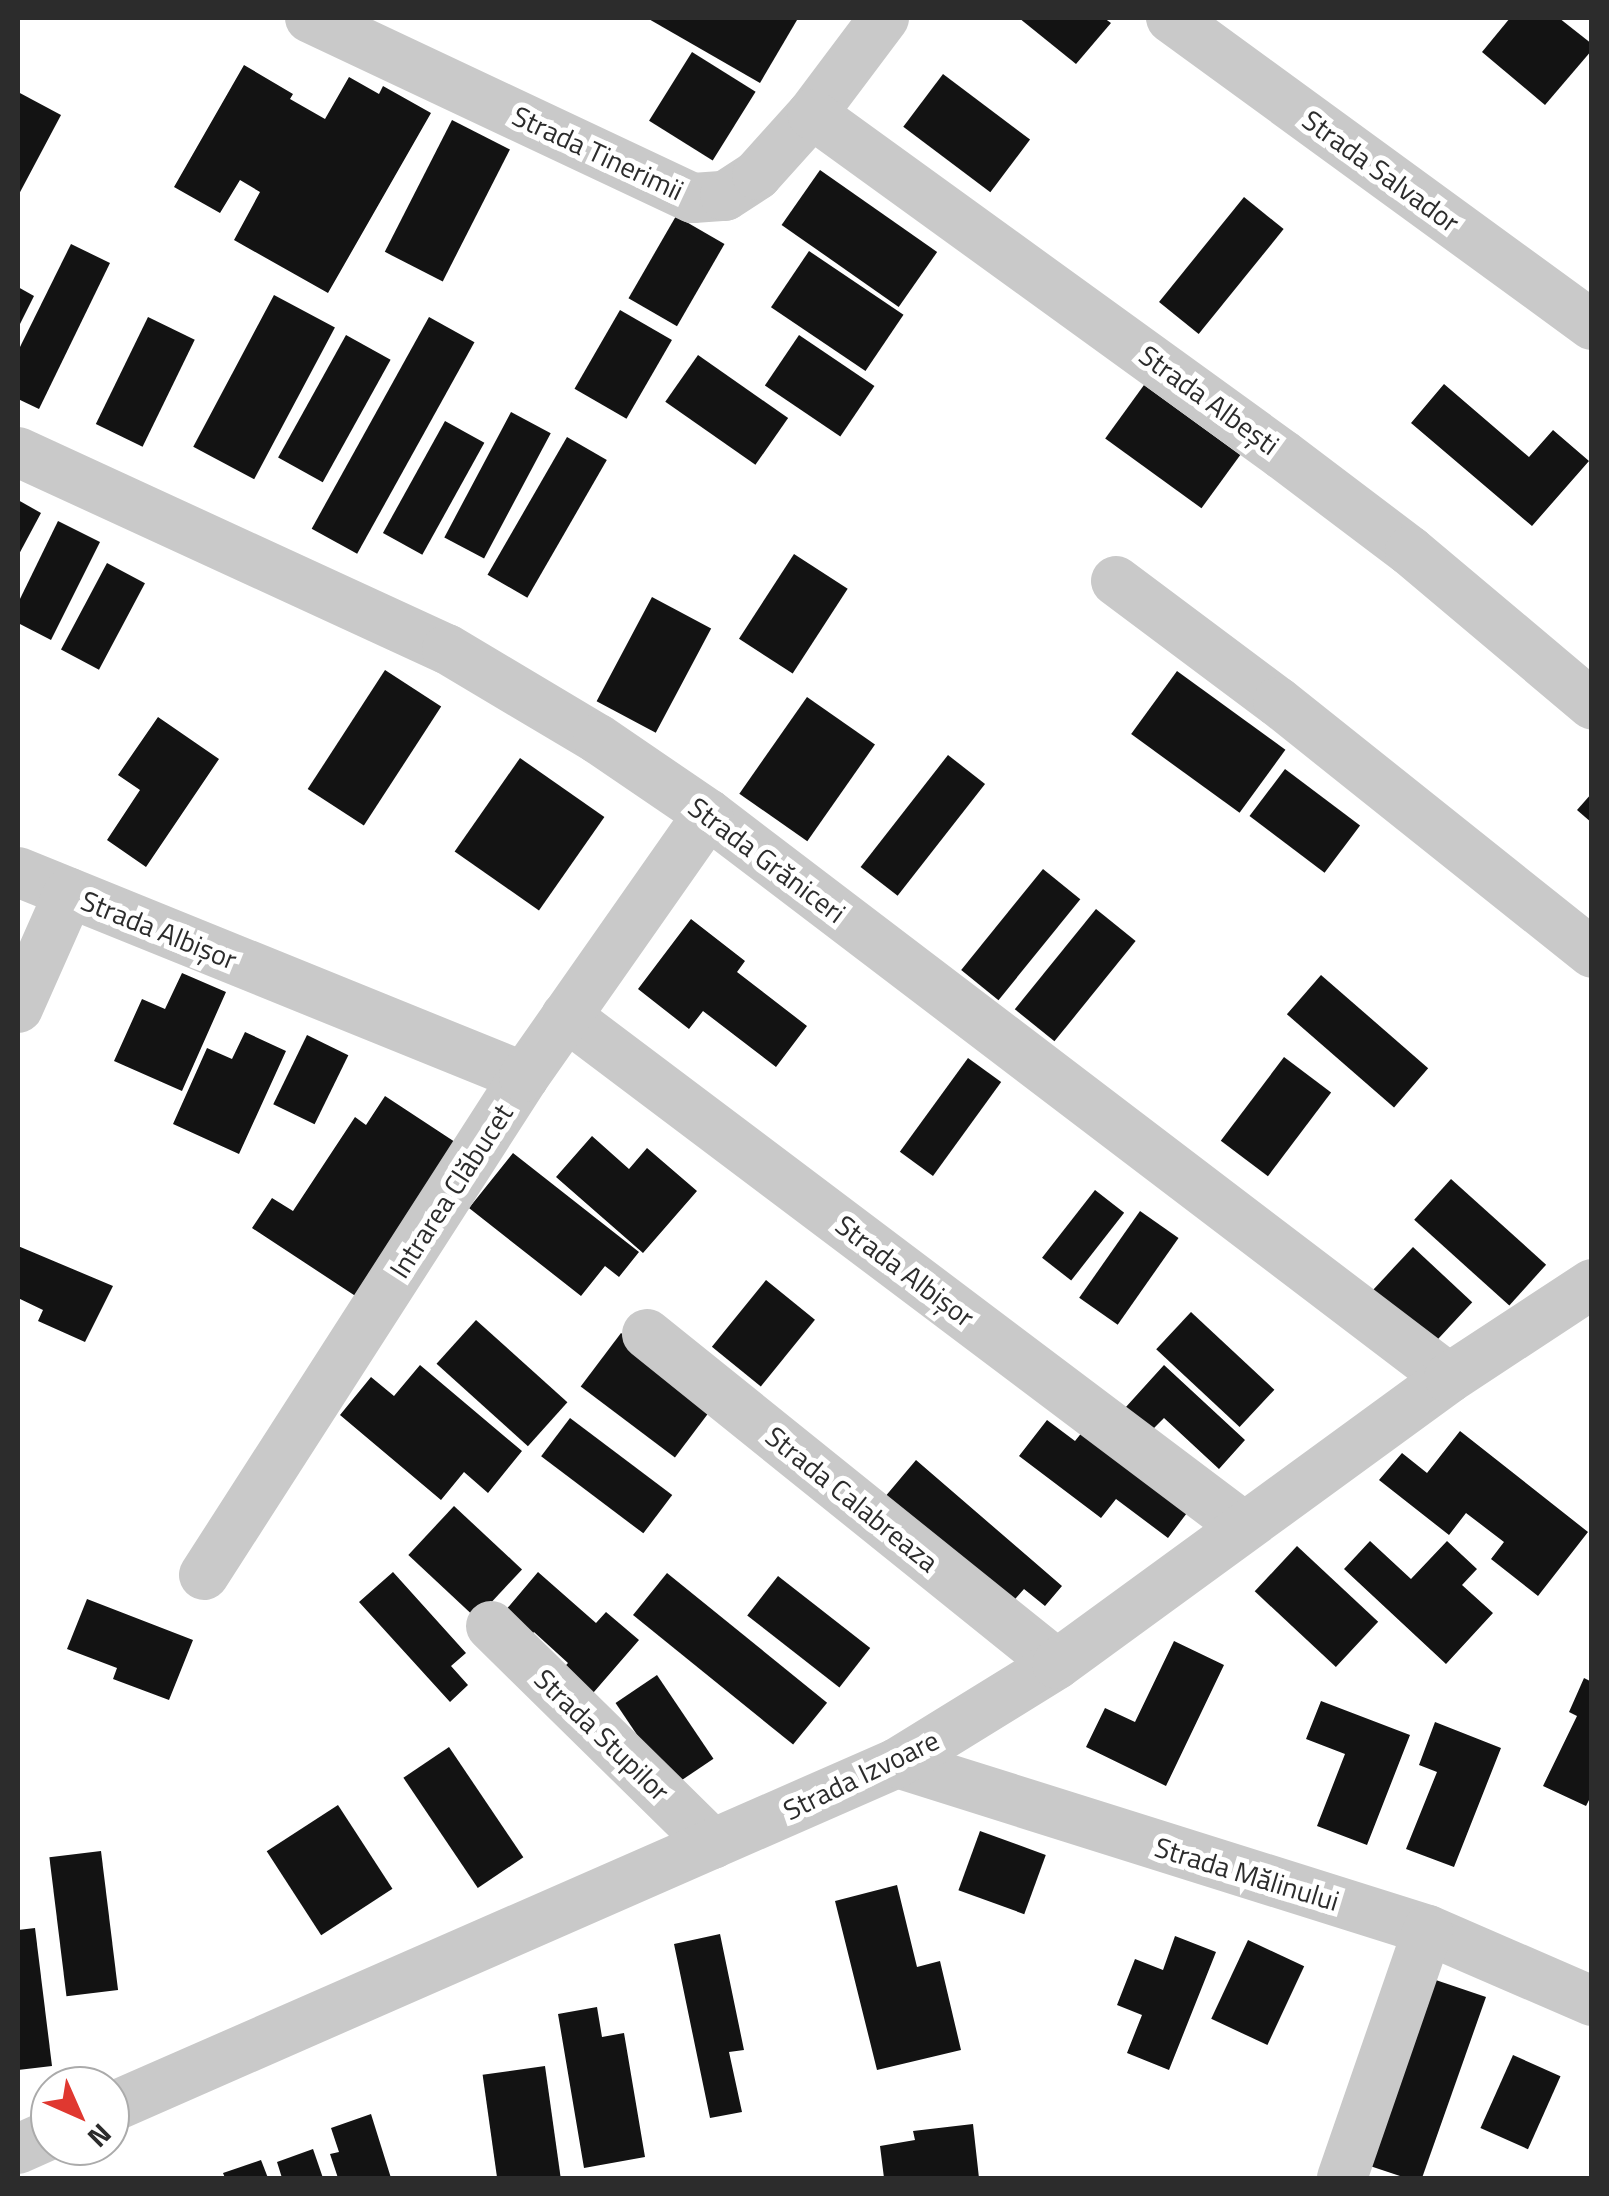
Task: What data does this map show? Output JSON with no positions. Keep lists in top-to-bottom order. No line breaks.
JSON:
{"streets":{"street":["Strada Tinerimii","Strada Salvador","Strada Albești","Strada Grăniceri","Strada Albișor","Intrarea Clăbucet","Strada Calabreaza","Strada Stupilor","Strada Izvoare","Strada Mălinului"]},"crossings":[["Strada Tinerimii","Strada Albești"],["Strada Grăniceri","Intrarea Clăbucet"],["Strada Grăniceri","Strada Izvoare"],["Strada Albișor","Intrarea Clăbucet"],["Strada Albișor","Strada Izvoare"],["Strada Calabreaza","Strada Izvoare"],["Strada Stupilor","Strada Izvoare"],["Strada Izvoare","Strada Mălinului"]],"north":"bottom right"}
